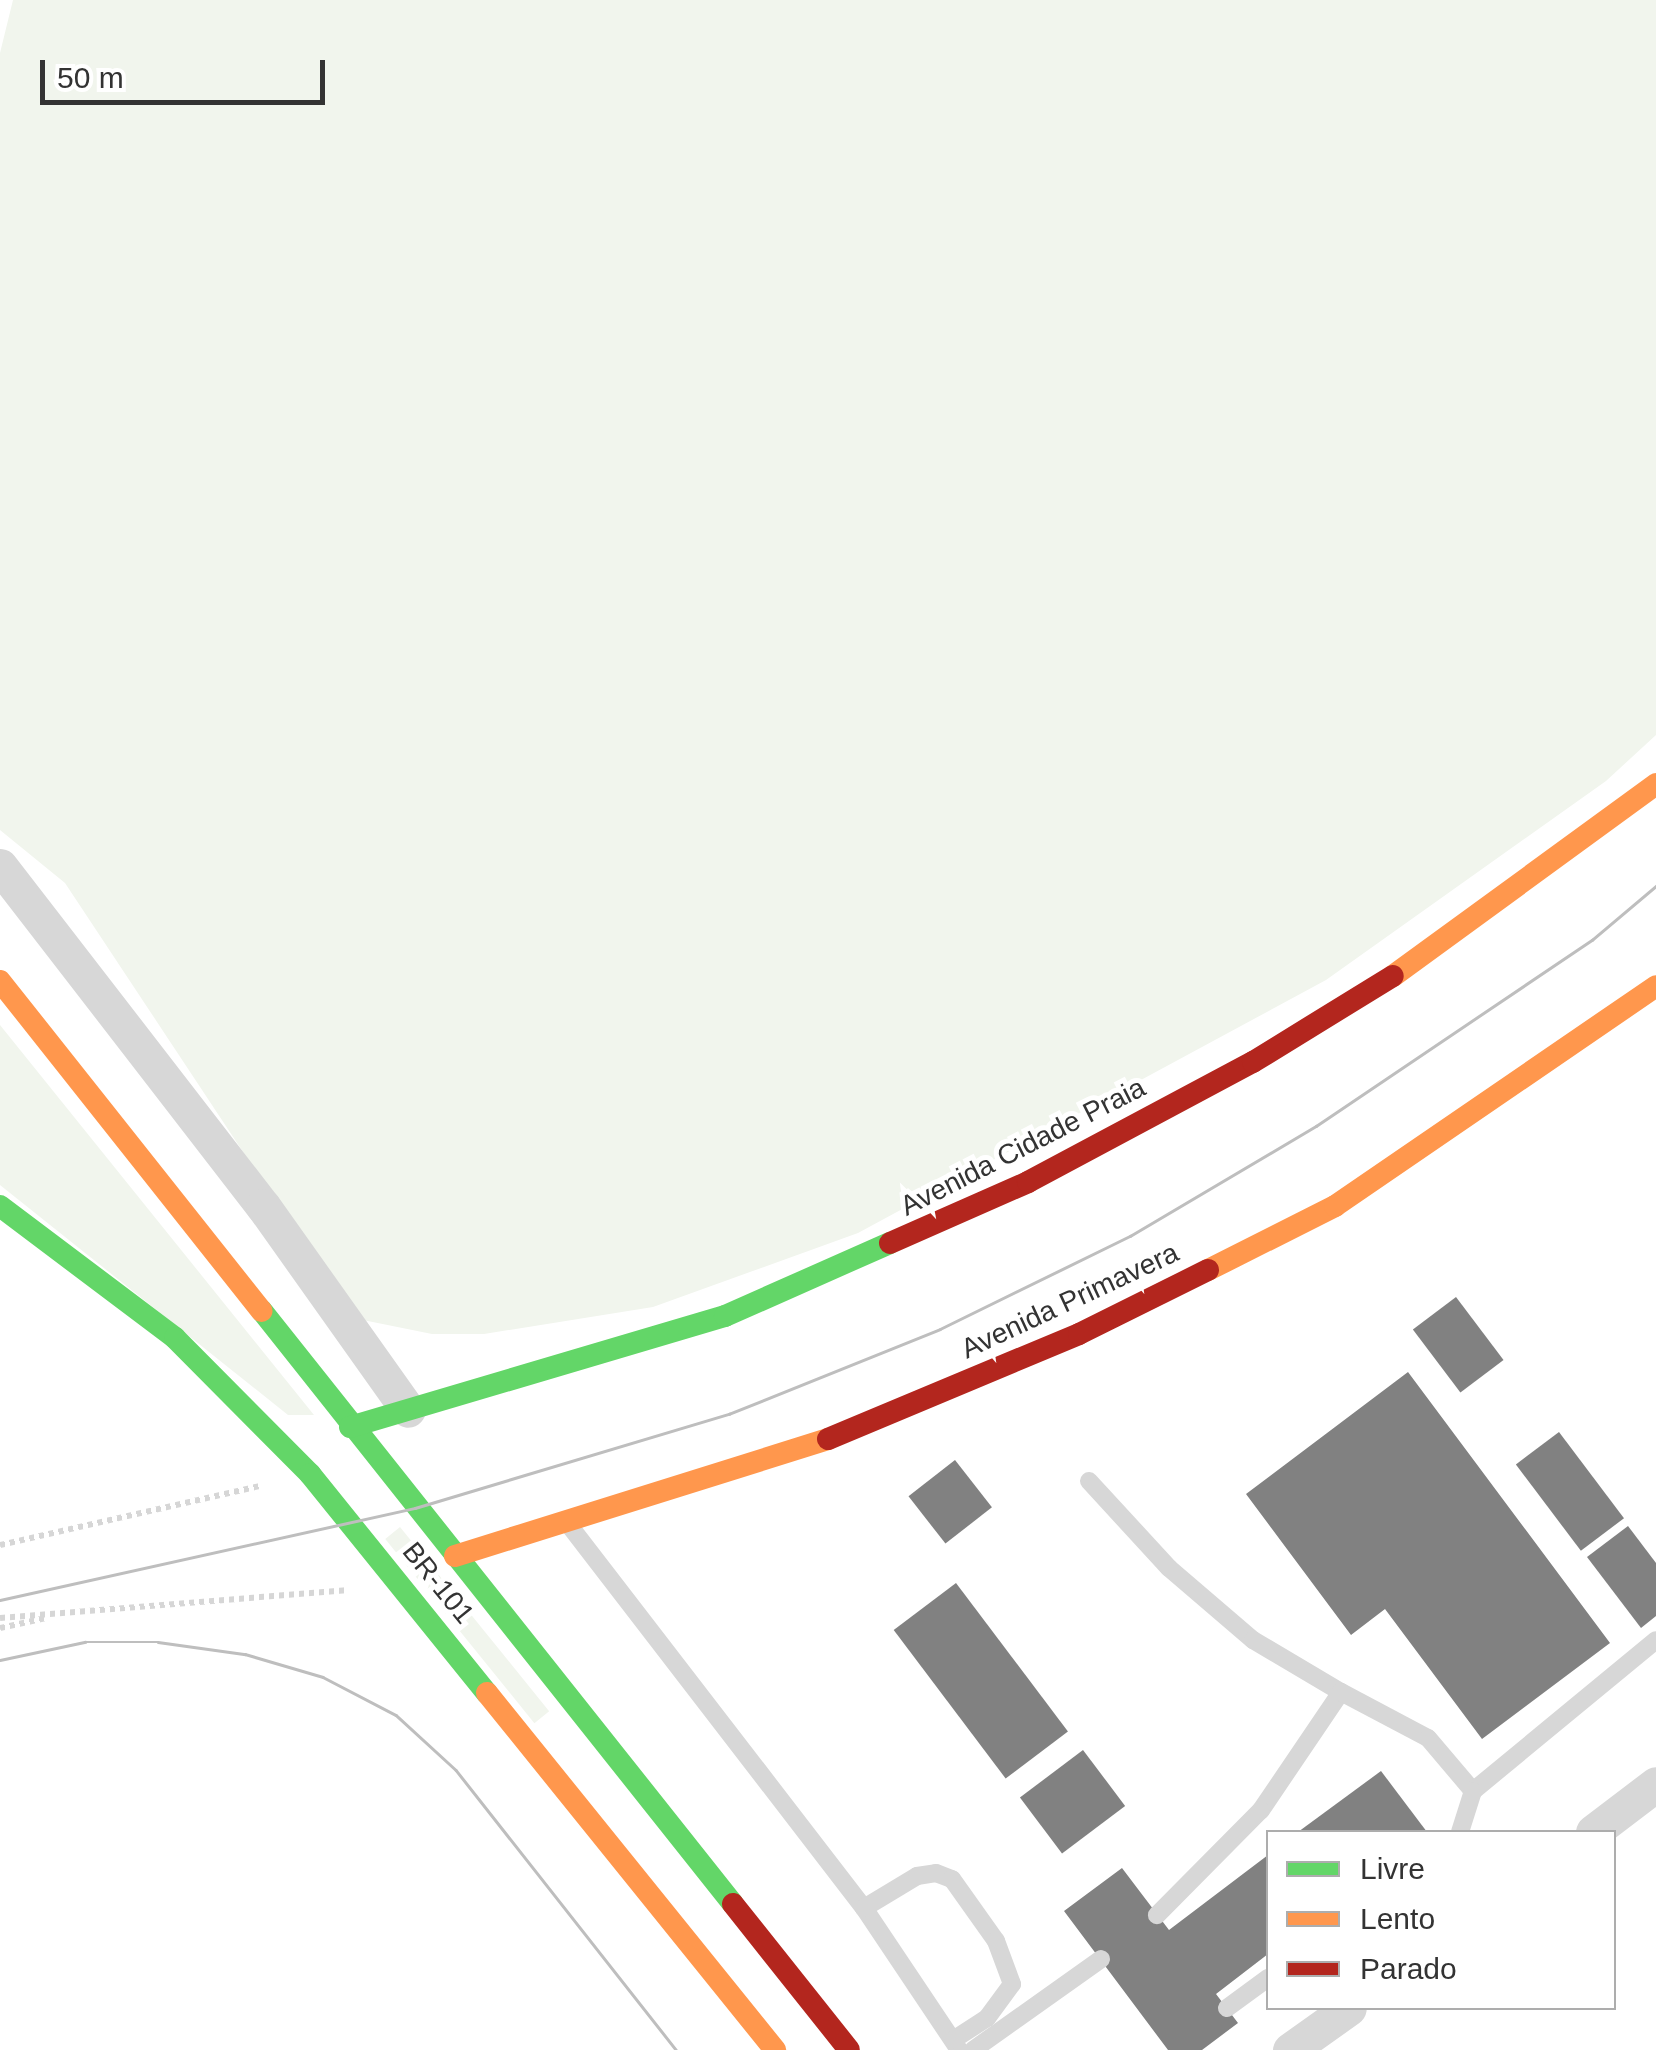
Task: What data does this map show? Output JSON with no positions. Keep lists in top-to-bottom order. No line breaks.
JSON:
{"streets":{"main road":["Avenida Cidade Praia","Avenida Primavera","BR-101"]},"crossings":[["Avenida Cidade Praia","BR-101"],["Avenida Primavera","BR-101"]],"legend":["Livre","Lento","Parado"],"scale_bar":"50 m"}
